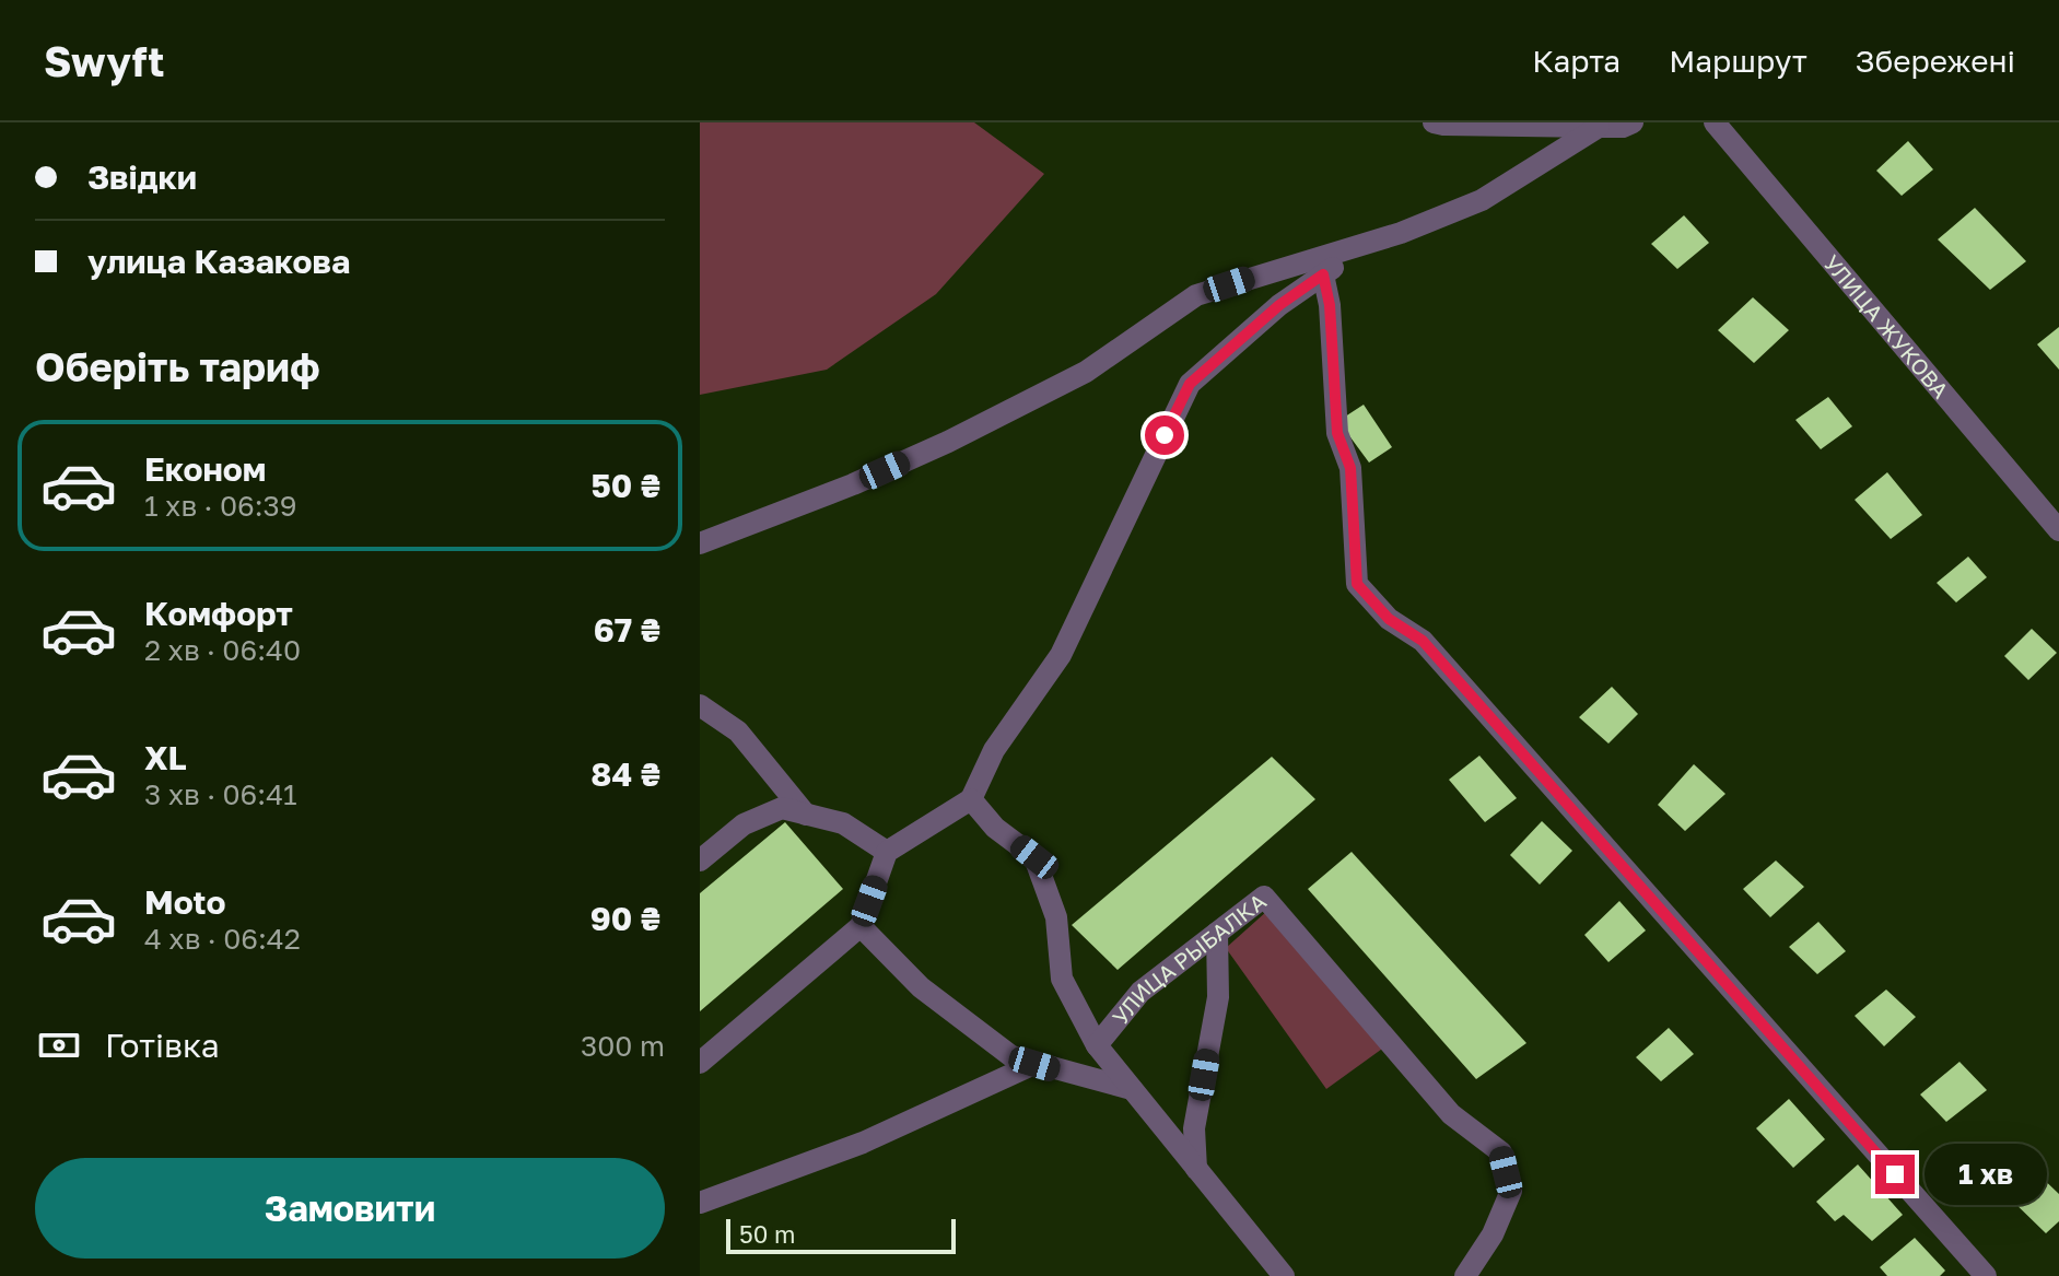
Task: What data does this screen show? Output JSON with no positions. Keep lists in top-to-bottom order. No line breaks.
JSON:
{"streets":{"street":["УЛИЦА ЖУКОВА","УЛИЦА РЫБАЛКА"]},"scale_bar":"50 m","page":{"header":"Swyft","nav":["Карта","Маршрут","Збережені"],"banner":["Звідки","улица Казакова"],"heading":"Оберіть тариф","list":[{"name":"Економ","note":"1 хв · 06:39","value":"50 ₴"},{"name":"Комфорт","note":"2 хв · 06:40","value":"67 ₴"},{"name":"XL","note":"3 хв · 06:41","value":"84 ₴"},{"name":"Moto","note":"4 хв · 06:42","value":"90 ₴"}],"pay":["Готівка","300 m"],"buttons":"Замовити","bubble":"1 хв","scale":"50 m"}}
